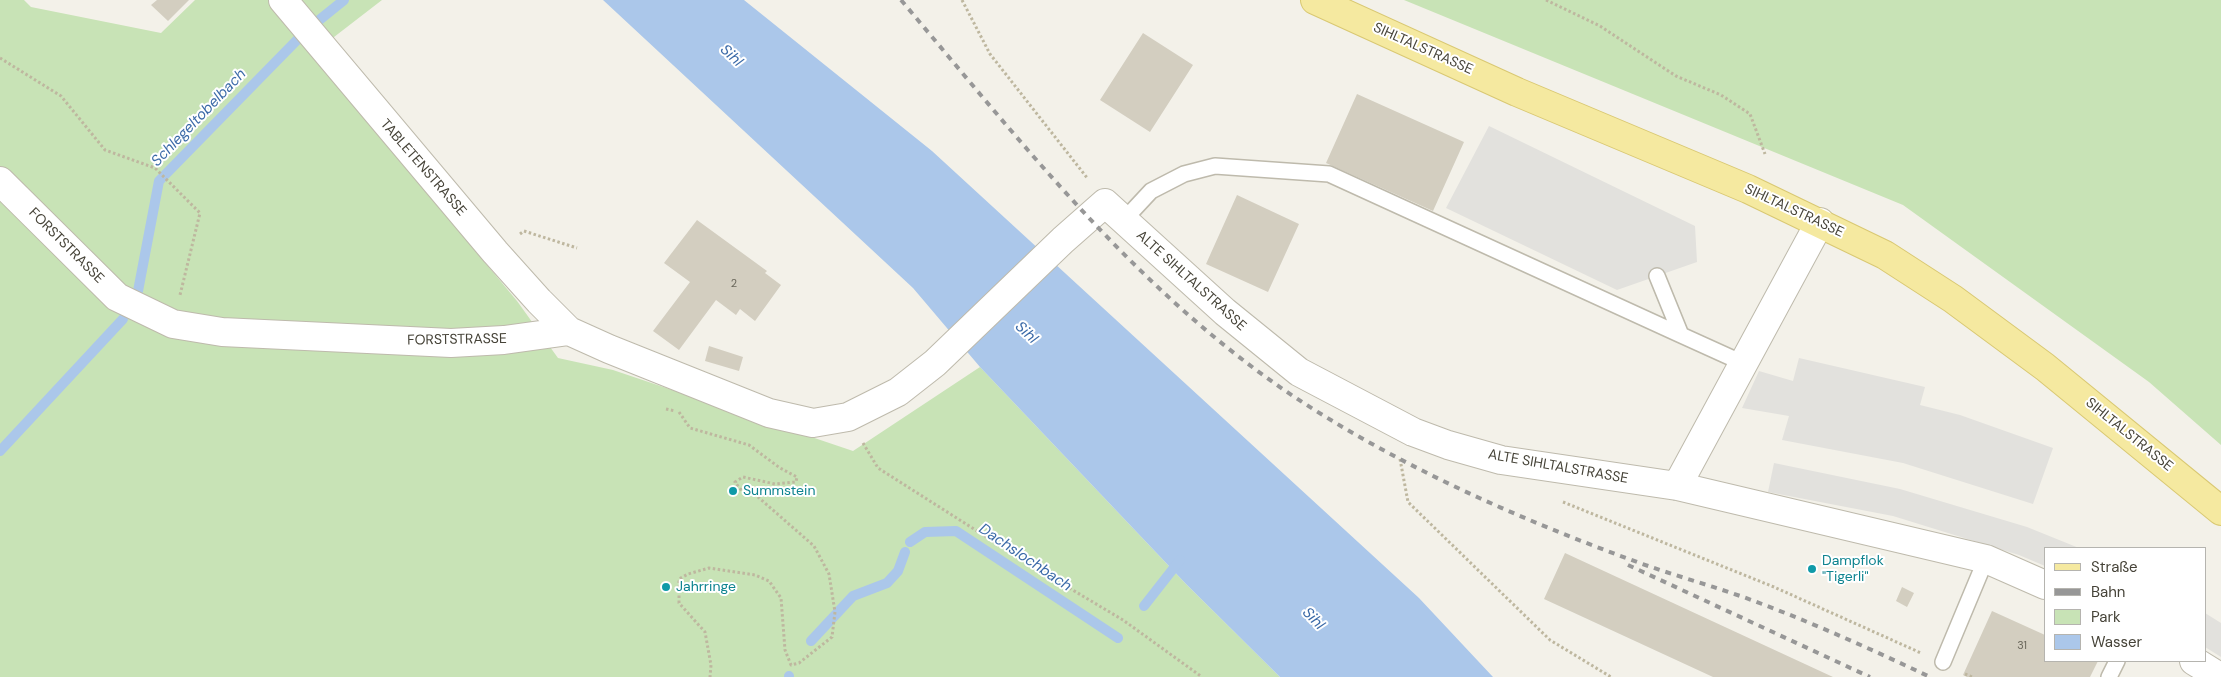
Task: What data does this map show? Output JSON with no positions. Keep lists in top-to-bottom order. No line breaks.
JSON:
{"streets":{"main road":["SIHLTALSTRASSE"],"street":["TABLETENSTRASSE","FORSTSTRASSE","ALTE SIHLTALSTRASSE"]},"crossings":[["TABLETENSTRASSE","FORSTSTRASSE"]],"water":["Sihl","Schlegeltobelbach","Dachslochbach"],"places":["Summstein","Dampflok \"Tigerli\"","Jahrringe"],"house_numbers":["2","31"],"legend":["Straße","Bahn","Park","Wasser"]}
